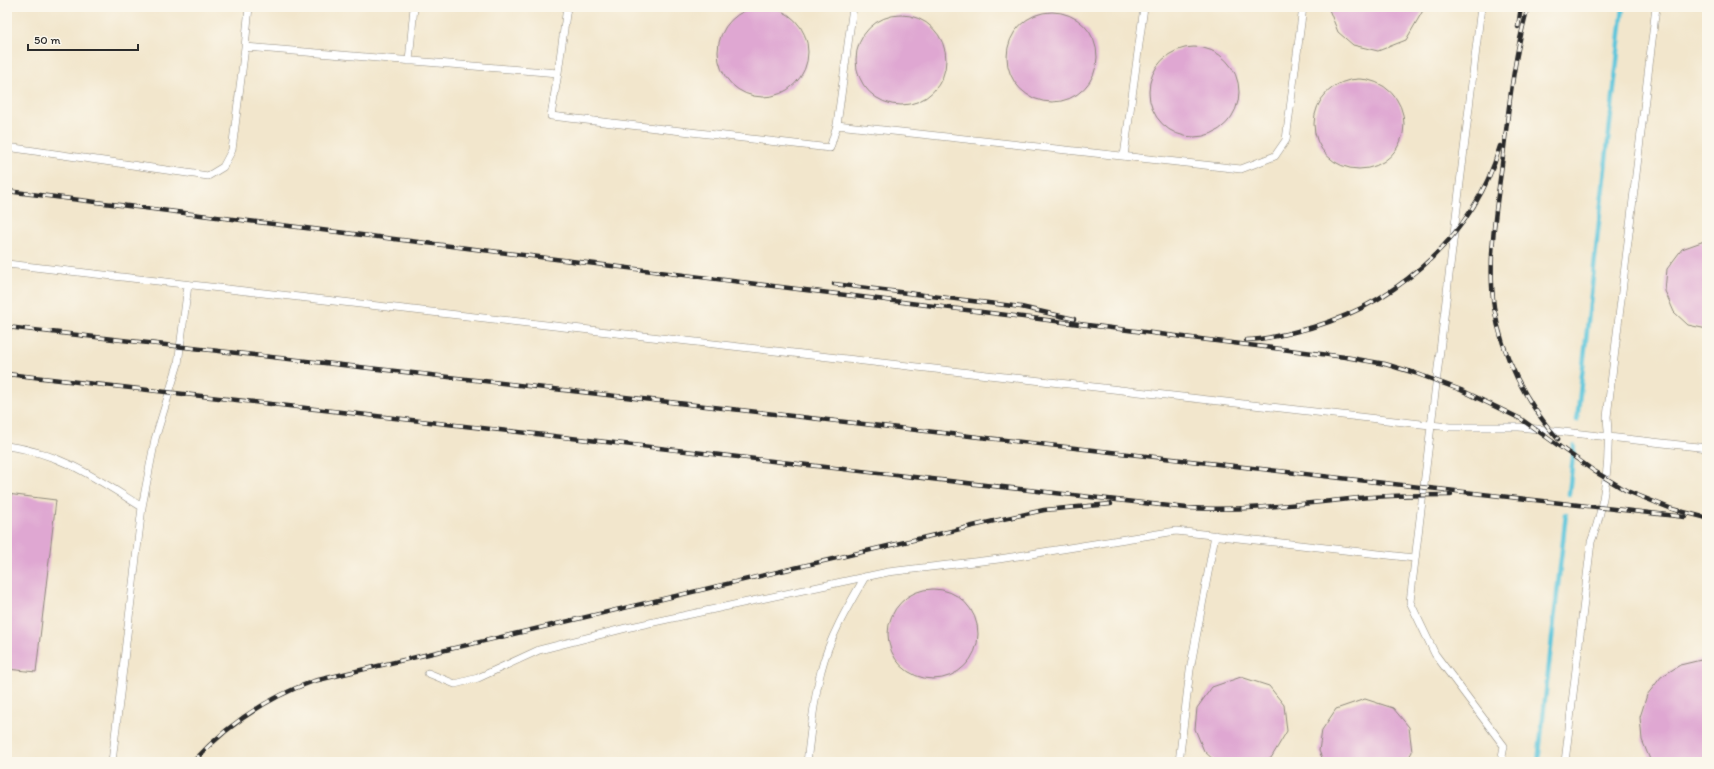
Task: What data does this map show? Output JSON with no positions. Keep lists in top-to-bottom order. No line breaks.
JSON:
{"scale_bar":"50 m"}
